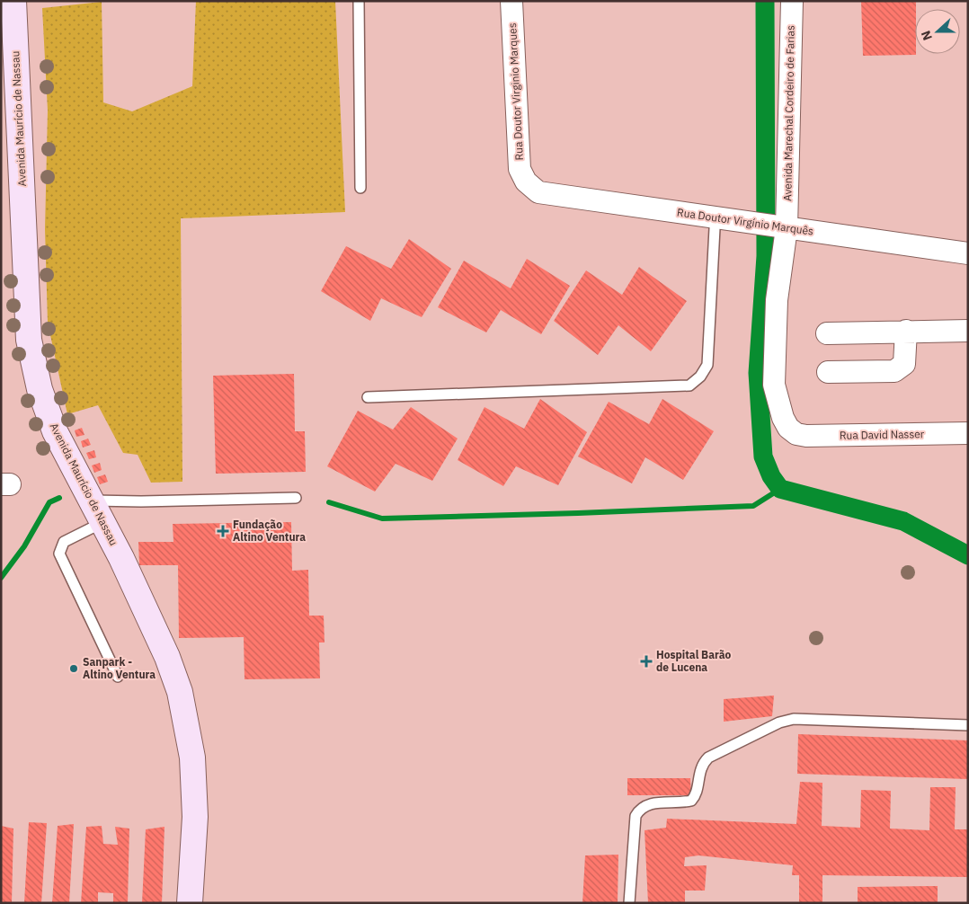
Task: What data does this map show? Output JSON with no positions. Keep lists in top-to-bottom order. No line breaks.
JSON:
{"streets":{"main road":["Avenida Maurício de Nassau"],"street":["Rua Doutor Virginio Marques","Avenida Marechal Cordeiro de Farias","Rua Doutor Virgínio Marquês","Rua David Nasser"]},"crossings":[["Rua Doutor Virginio Marques","Rua Doutor Virgínio Marquês"],["Avenida Marechal Cordeiro de Farias","Rua Doutor Virgínio Marquês"],["Avenida Marechal Cordeiro de Farias","Rua David Nasser"]],"places":{"health":["Fundação Altino Ventura","Hospital Barão de Lucena"],"other":["Sanpark - Altino Ventura"]},"north":"left"}
